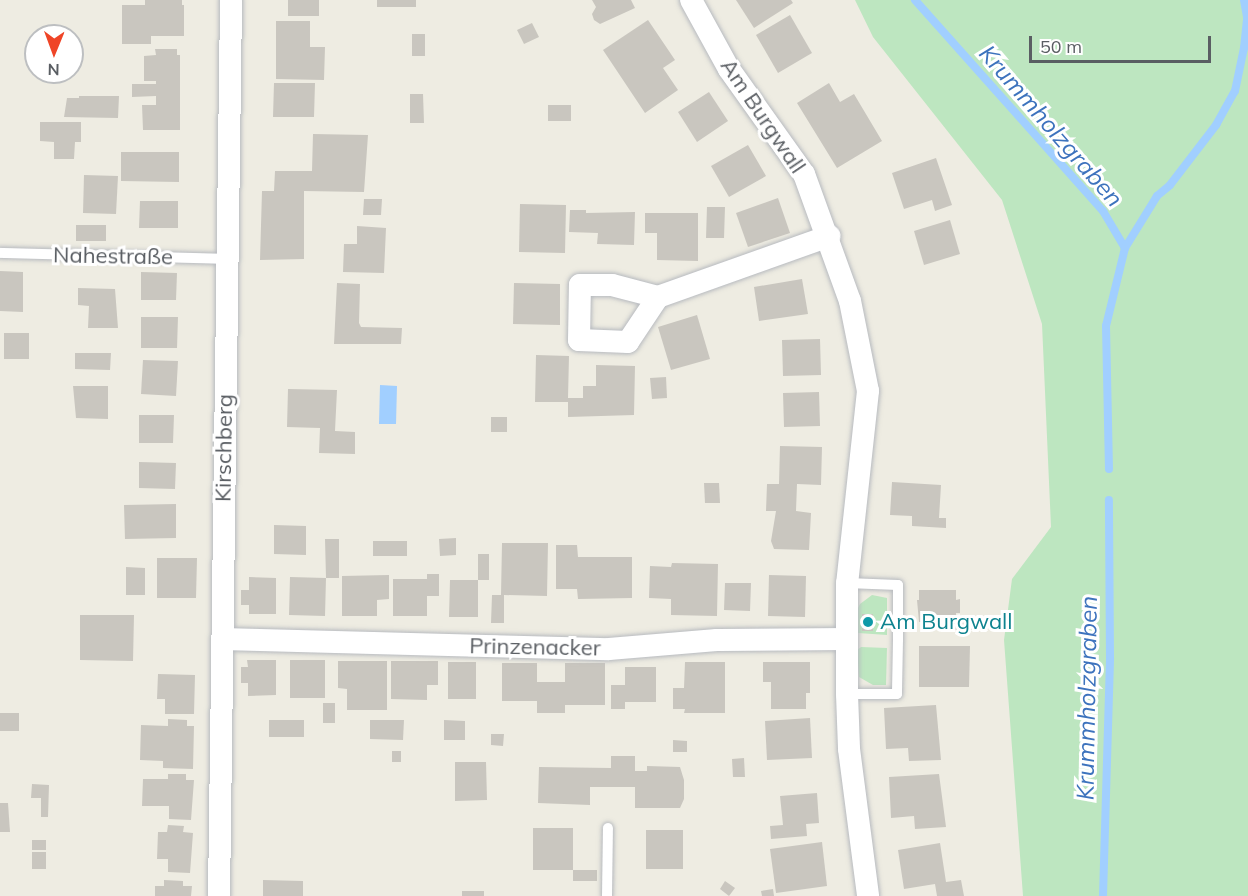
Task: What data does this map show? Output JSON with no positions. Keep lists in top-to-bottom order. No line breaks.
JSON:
{"streets":{"street":["Am Burgwall","Kirschberg","Prinzenacker"],"lane":["Nahestraße"]},"crossings":[["Am Burgwall","Prinzenacker"],["Nahestraße","Kirschberg"],["Kirschberg","Prinzenacker"]],"water":["Krummholzgraben"],"places":["Am Burgwall"],"scale_bar":"50 m","north":"bottom"}
